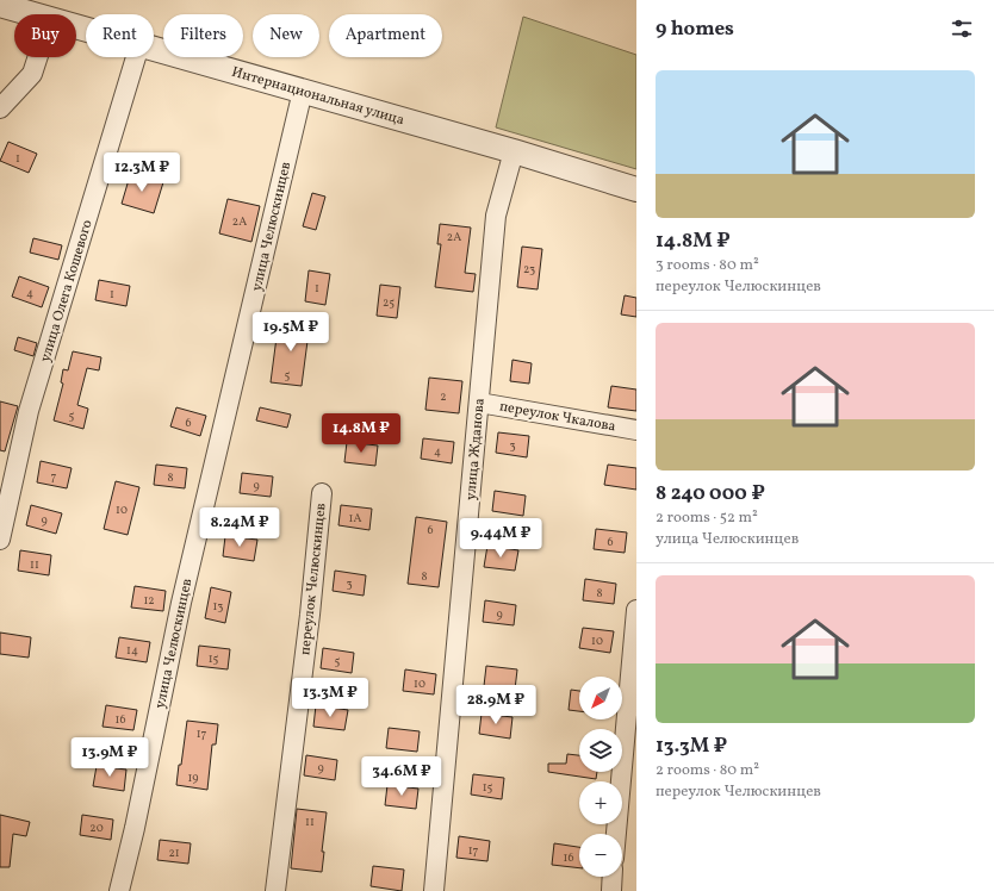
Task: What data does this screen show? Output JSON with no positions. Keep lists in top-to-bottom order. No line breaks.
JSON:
{"streets":{"street":["Интернациональная улица","улица Челюскинцев","улица Олега Кошевого","переулок Чкалова","улица Жданова","переулок Челюскинцев"]},"crossings":[["Интернациональная улица","улица Челюскинцев"],["Интернациональная улица","улица Жданова"],["переулок Чкалова","улица Жданова"]],"house_numbers":["1","2А","2А","23","1","4","1","25","5","2","5","6","3","4","7","8","9","10","1А","9","6","6","11","8","3","8","12","13","9","10","14","15","5","10","16","17","9","19","15","11","20","17","21","16"],"north":"bottom left","page":{"heading":"9 homes","chip":["Buy","Rent","Filters","New","Apartment"],"list":[{"name":"14.8M ₽","note":"3 rooms · 80 m² · переулок Челюскинцев"},{"name":"8 240 000 ₽","note":"2 rooms · 52 m² · улица Челюскинцев"},{"name":"13.3M ₽","note":"2 rooms · 80 m² · переулок Челюскинцев"}],"price":["12.3M ₽","19.5M ₽","14.8M ₽","8.24M ₽","9.44M ₽","13.3M ₽","28.9M ₽","13.9M ₽","34.6M ₽"],"map_buttons":["+","−"]}}
